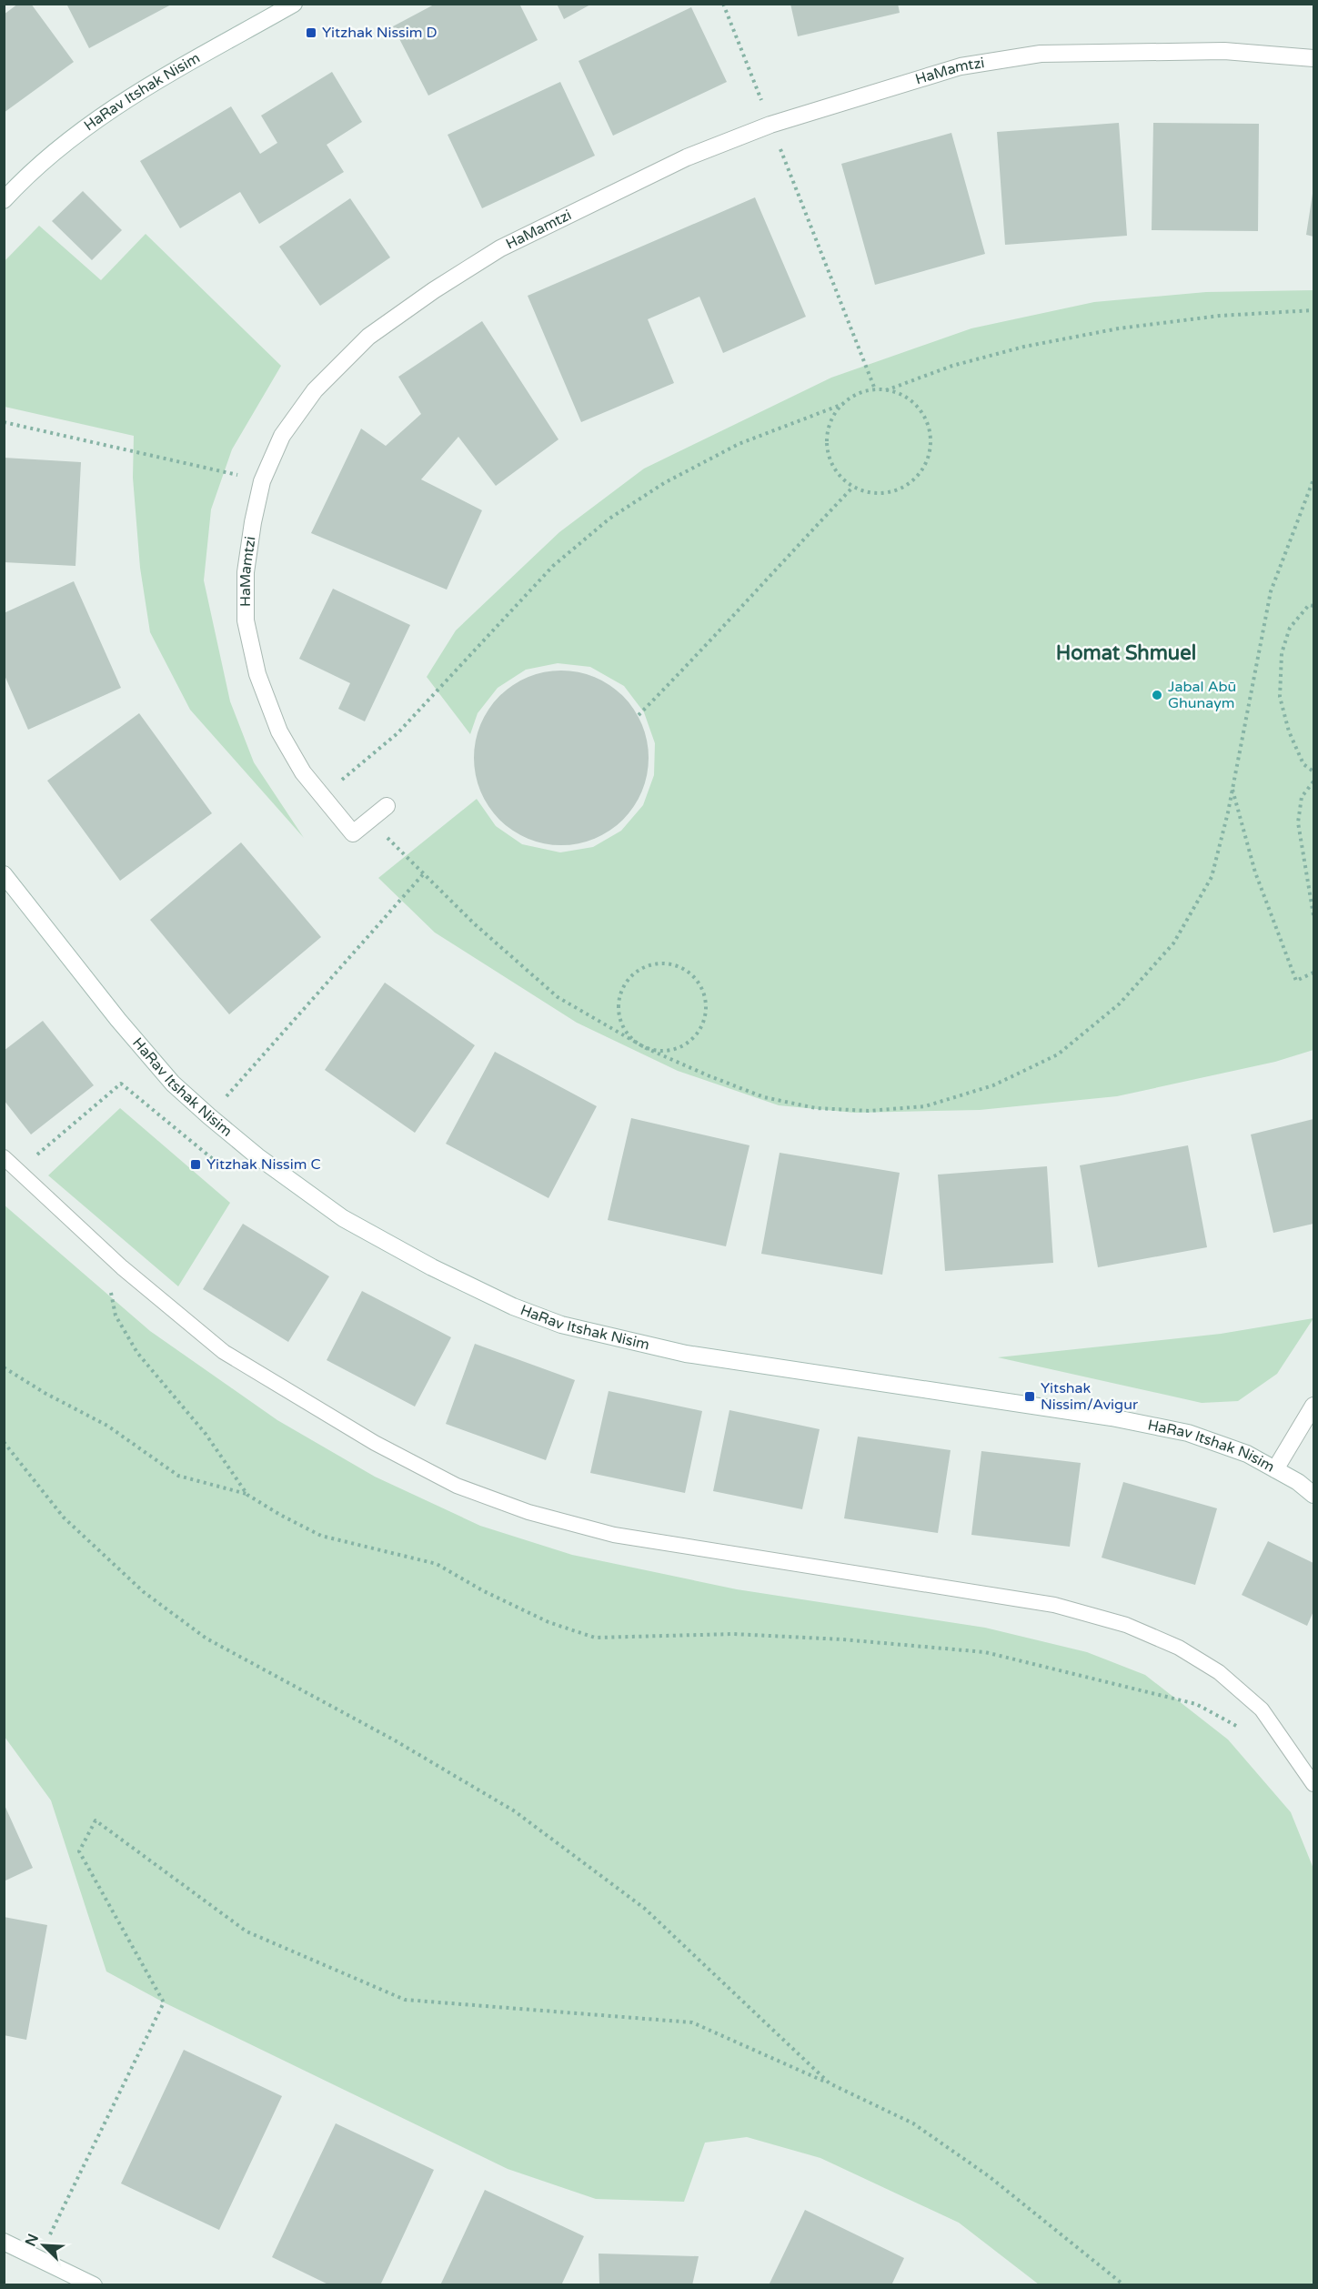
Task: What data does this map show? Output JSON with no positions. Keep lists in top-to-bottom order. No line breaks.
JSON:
{"streets":{"street":["HaMamtzi","HaRav Itshak Nisim"]},"districts":["Homat Shmuel"],"places":{"transit":["Yitzhak Nissim D","Yitzhak Nissim C","Yitshak Nissim/Avigur"],"other":["Jabal Abū Ghunaym"]},"north":"top left"}
